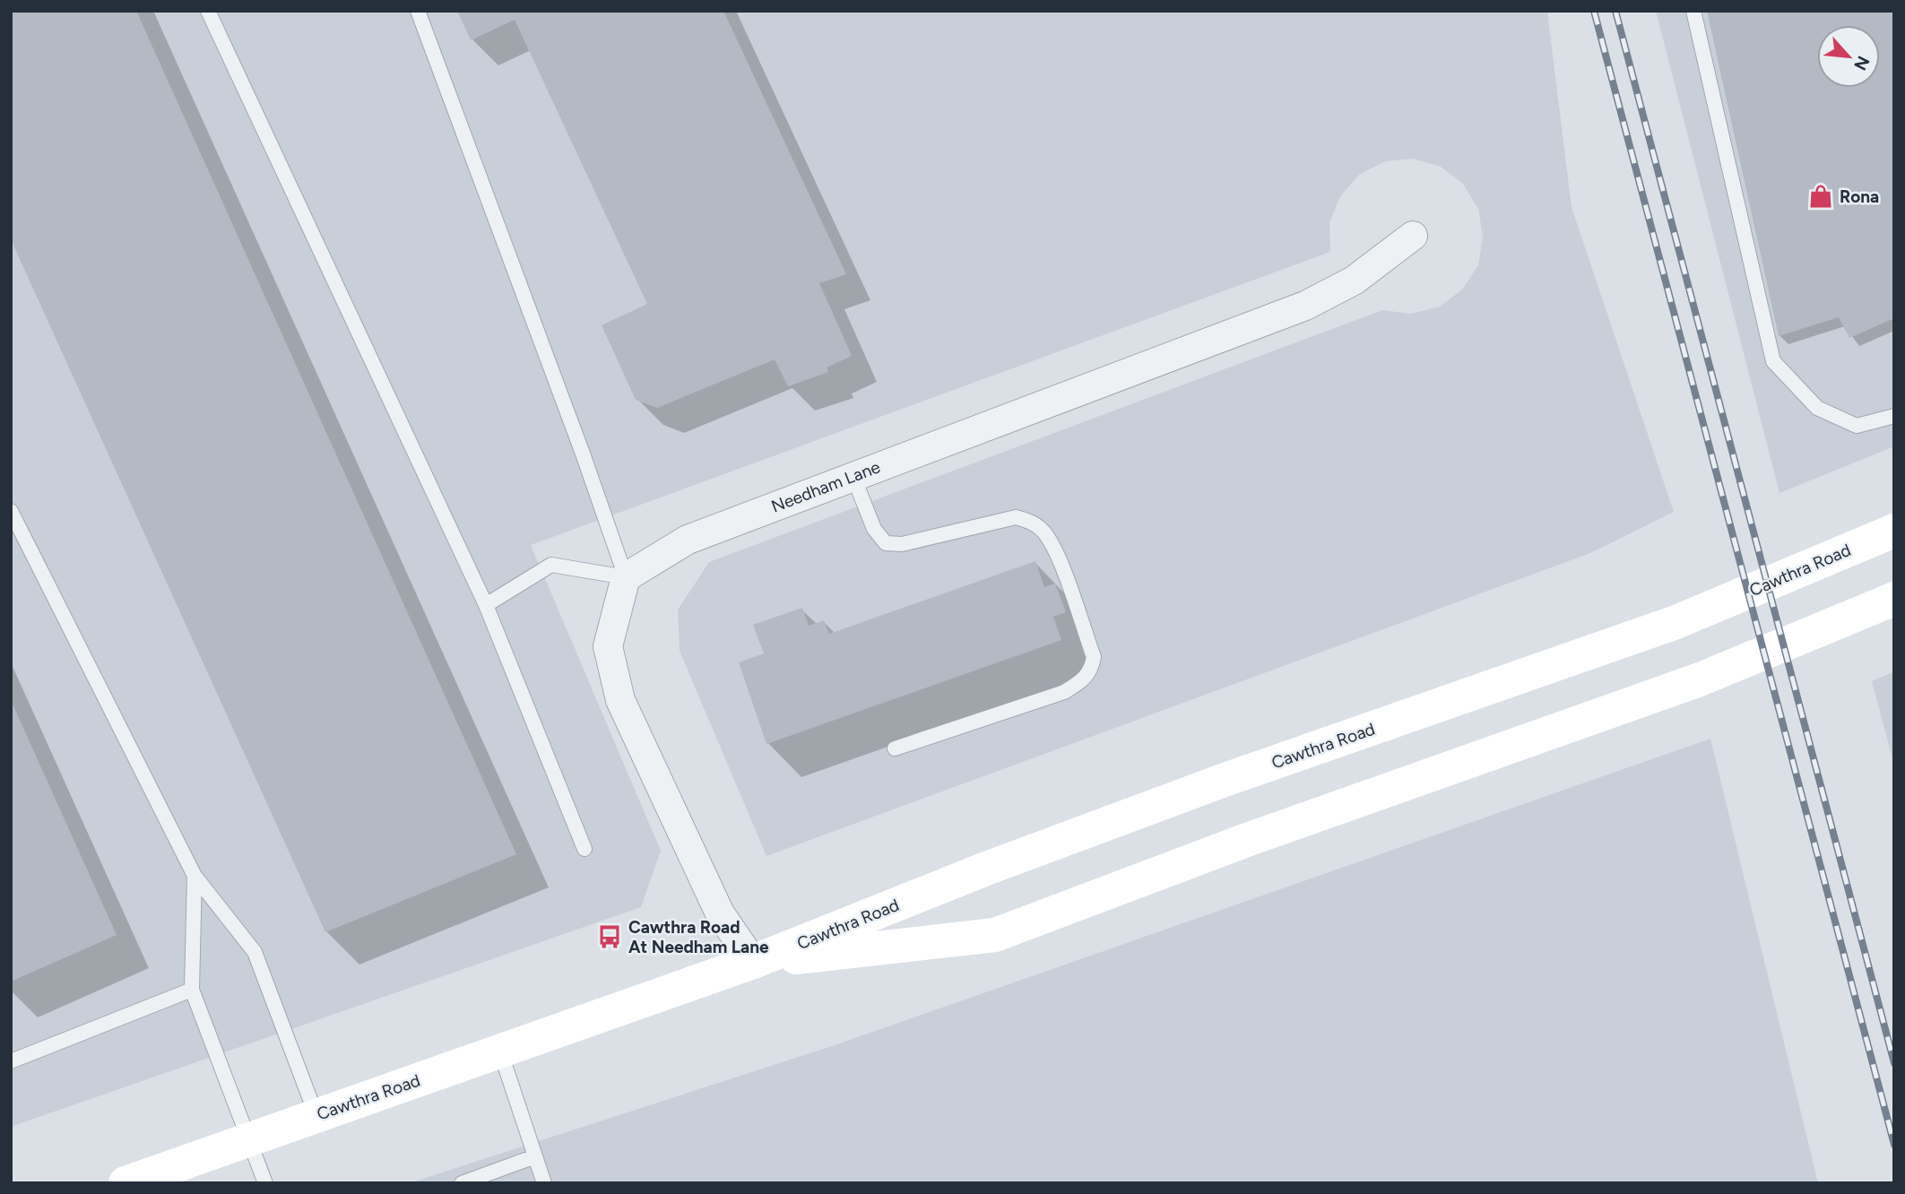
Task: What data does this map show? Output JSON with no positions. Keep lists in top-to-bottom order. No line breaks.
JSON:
{"streets":{"main road":["Cawthra Road"],"street":["Needham Lane"]},"places":{"shop":["Rona"],"bus stop":["Cawthra Road At Needham Lane"]},"north":"bottom right"}
